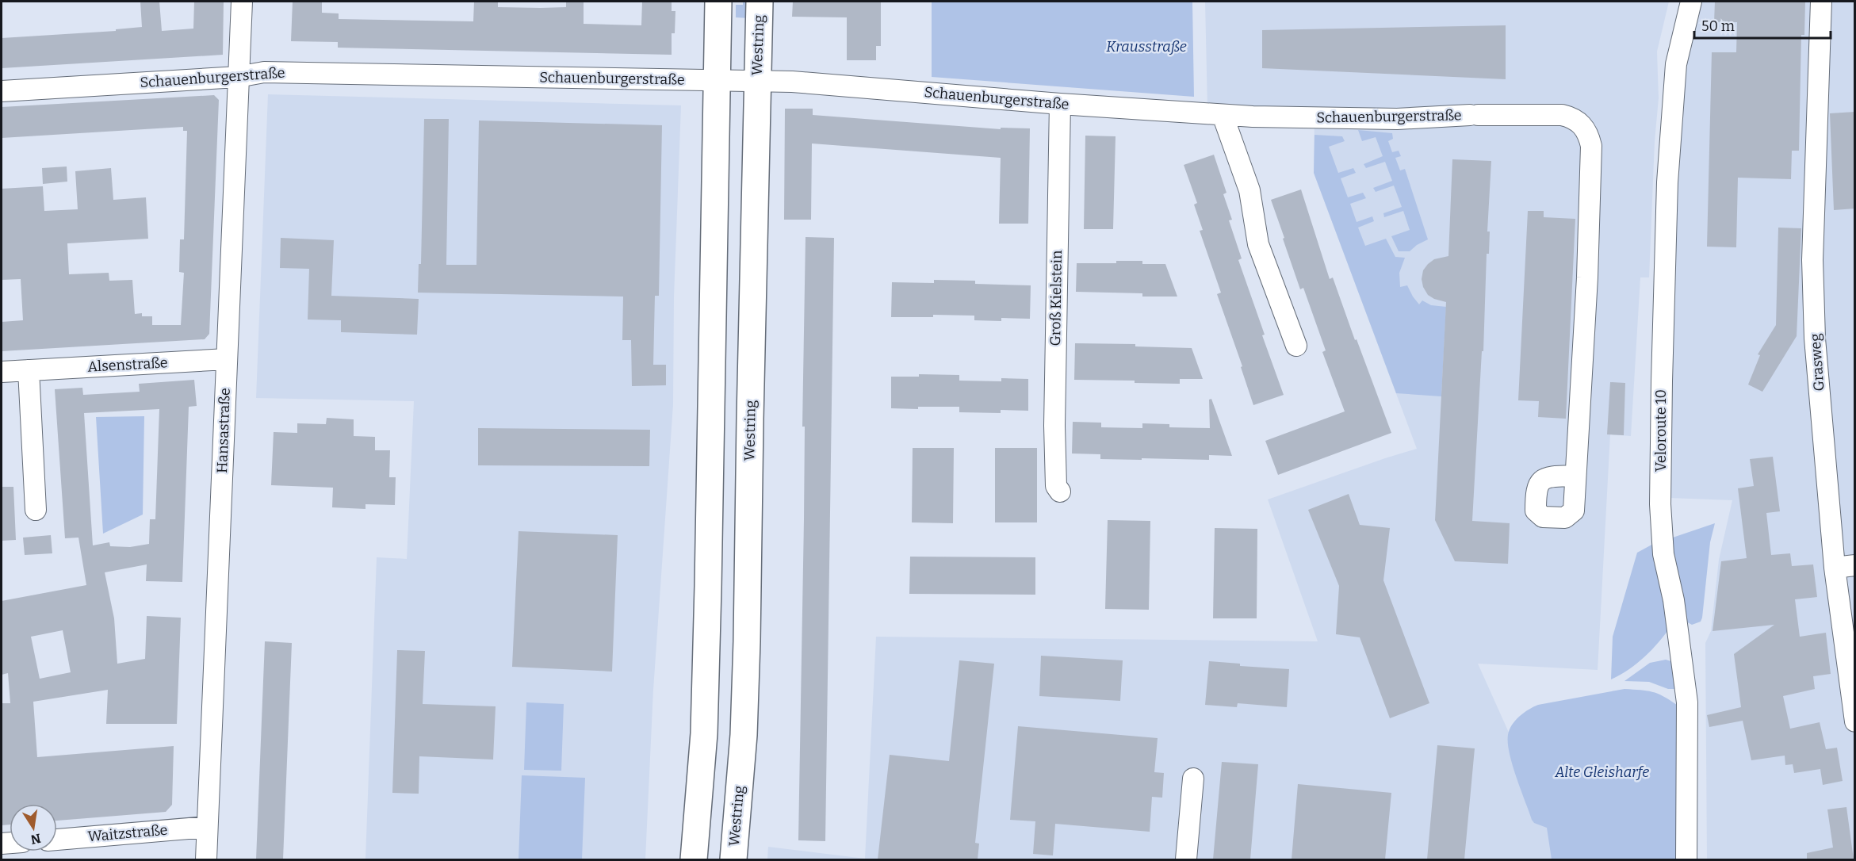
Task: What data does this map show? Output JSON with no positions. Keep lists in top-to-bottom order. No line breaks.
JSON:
{"streets":{"main road":["Westring"],"street":["Schauenburgerstraße","Groß Kielstein","Grasweg","Alsenstraße","Hansastraße","Veloroute 10","Waitzstraße"]},"crossings":[["Westring","Schauenburgerstraße"],["Schauenburgerstraße","Groß Kielstein"],["Schauenburgerstraße","Hansastraße"],["Alsenstraße","Hansastraße"],["Hansastraße","Waitzstraße"]],"parks":["Krausstraße","Alte Gleisharfe"],"scale_bar":"50 m","north":"bottom"}
